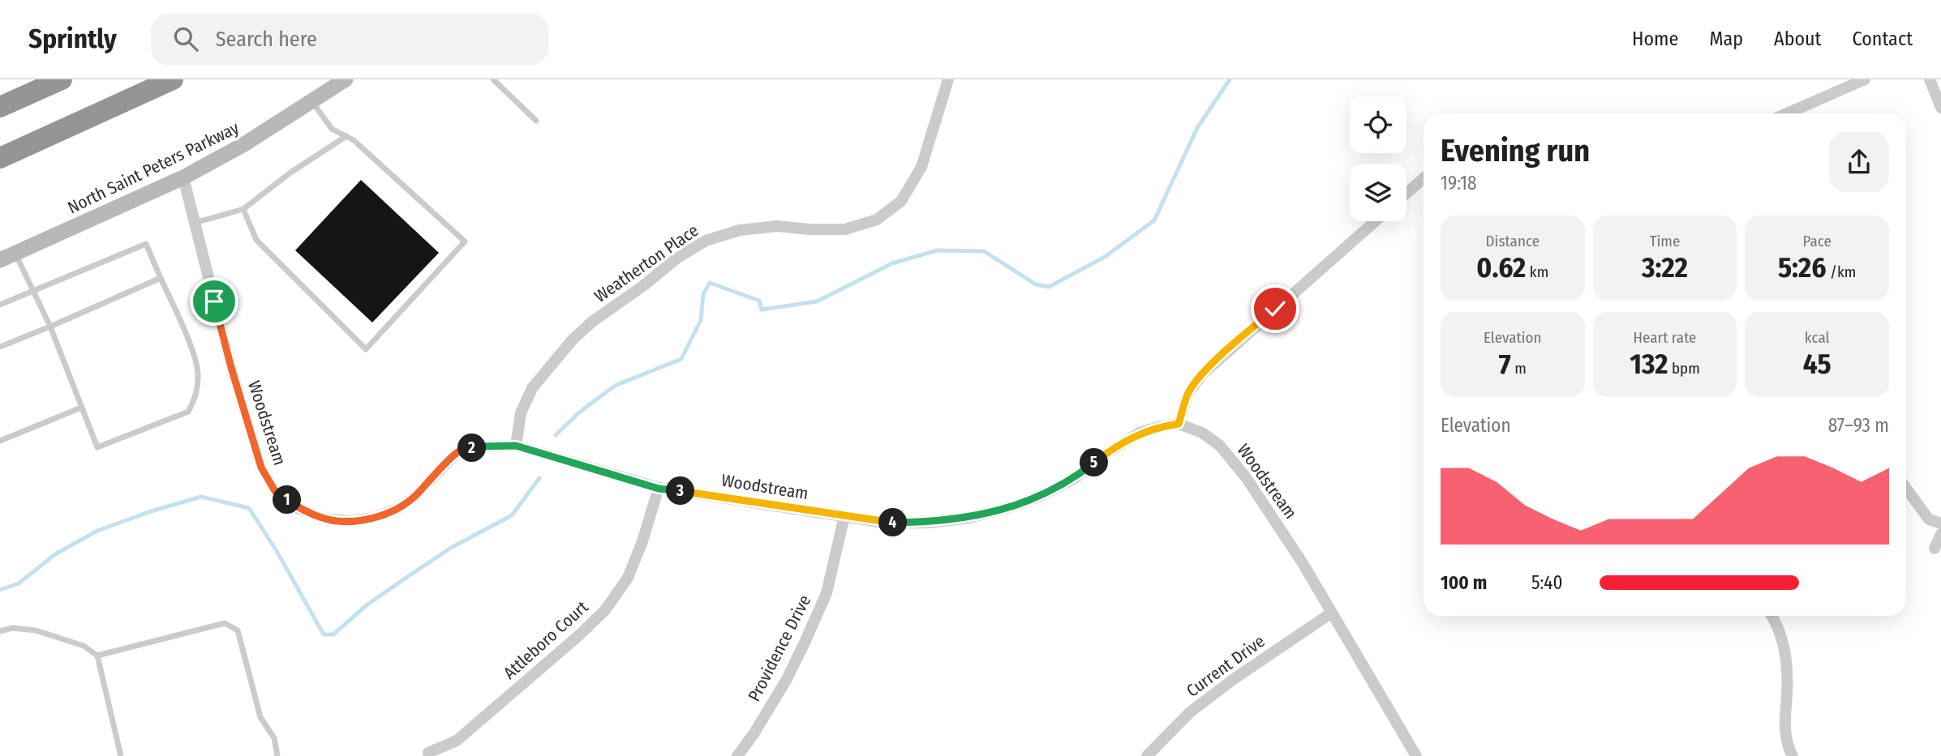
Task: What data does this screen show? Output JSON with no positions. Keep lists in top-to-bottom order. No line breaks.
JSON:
{"streets":{"main road":["North Saint Peters Parkway"],"street":["Weatherton Place","Woodstream","Attleboro Court","Providence Drive","Current Drive"]},"crossings":[["North Saint Peters Parkway","Woodstream"],["Weatherton Place","Woodstream"],["Woodstream","Attleboro Court"],["Woodstream","Providence Drive"],["Woodstream","Current Drive"]],"page":{"header":"Sprintly","search":"Search here","nav":["Home","Map","About","Contact"],"heading":["Evening run","19:18"],"stats":[["Distance","0.62 km"],["Time","3:22"],["Pace","5:26 /km"],["Elevation","7 m"],["Heart rate","132 bpm"],["kcal","45"]],"chart":["Elevation","87–93 m"],"pins":["2","5","3","1","4"],"list":[{"name":"100 m","note":"5:40"}]}}
